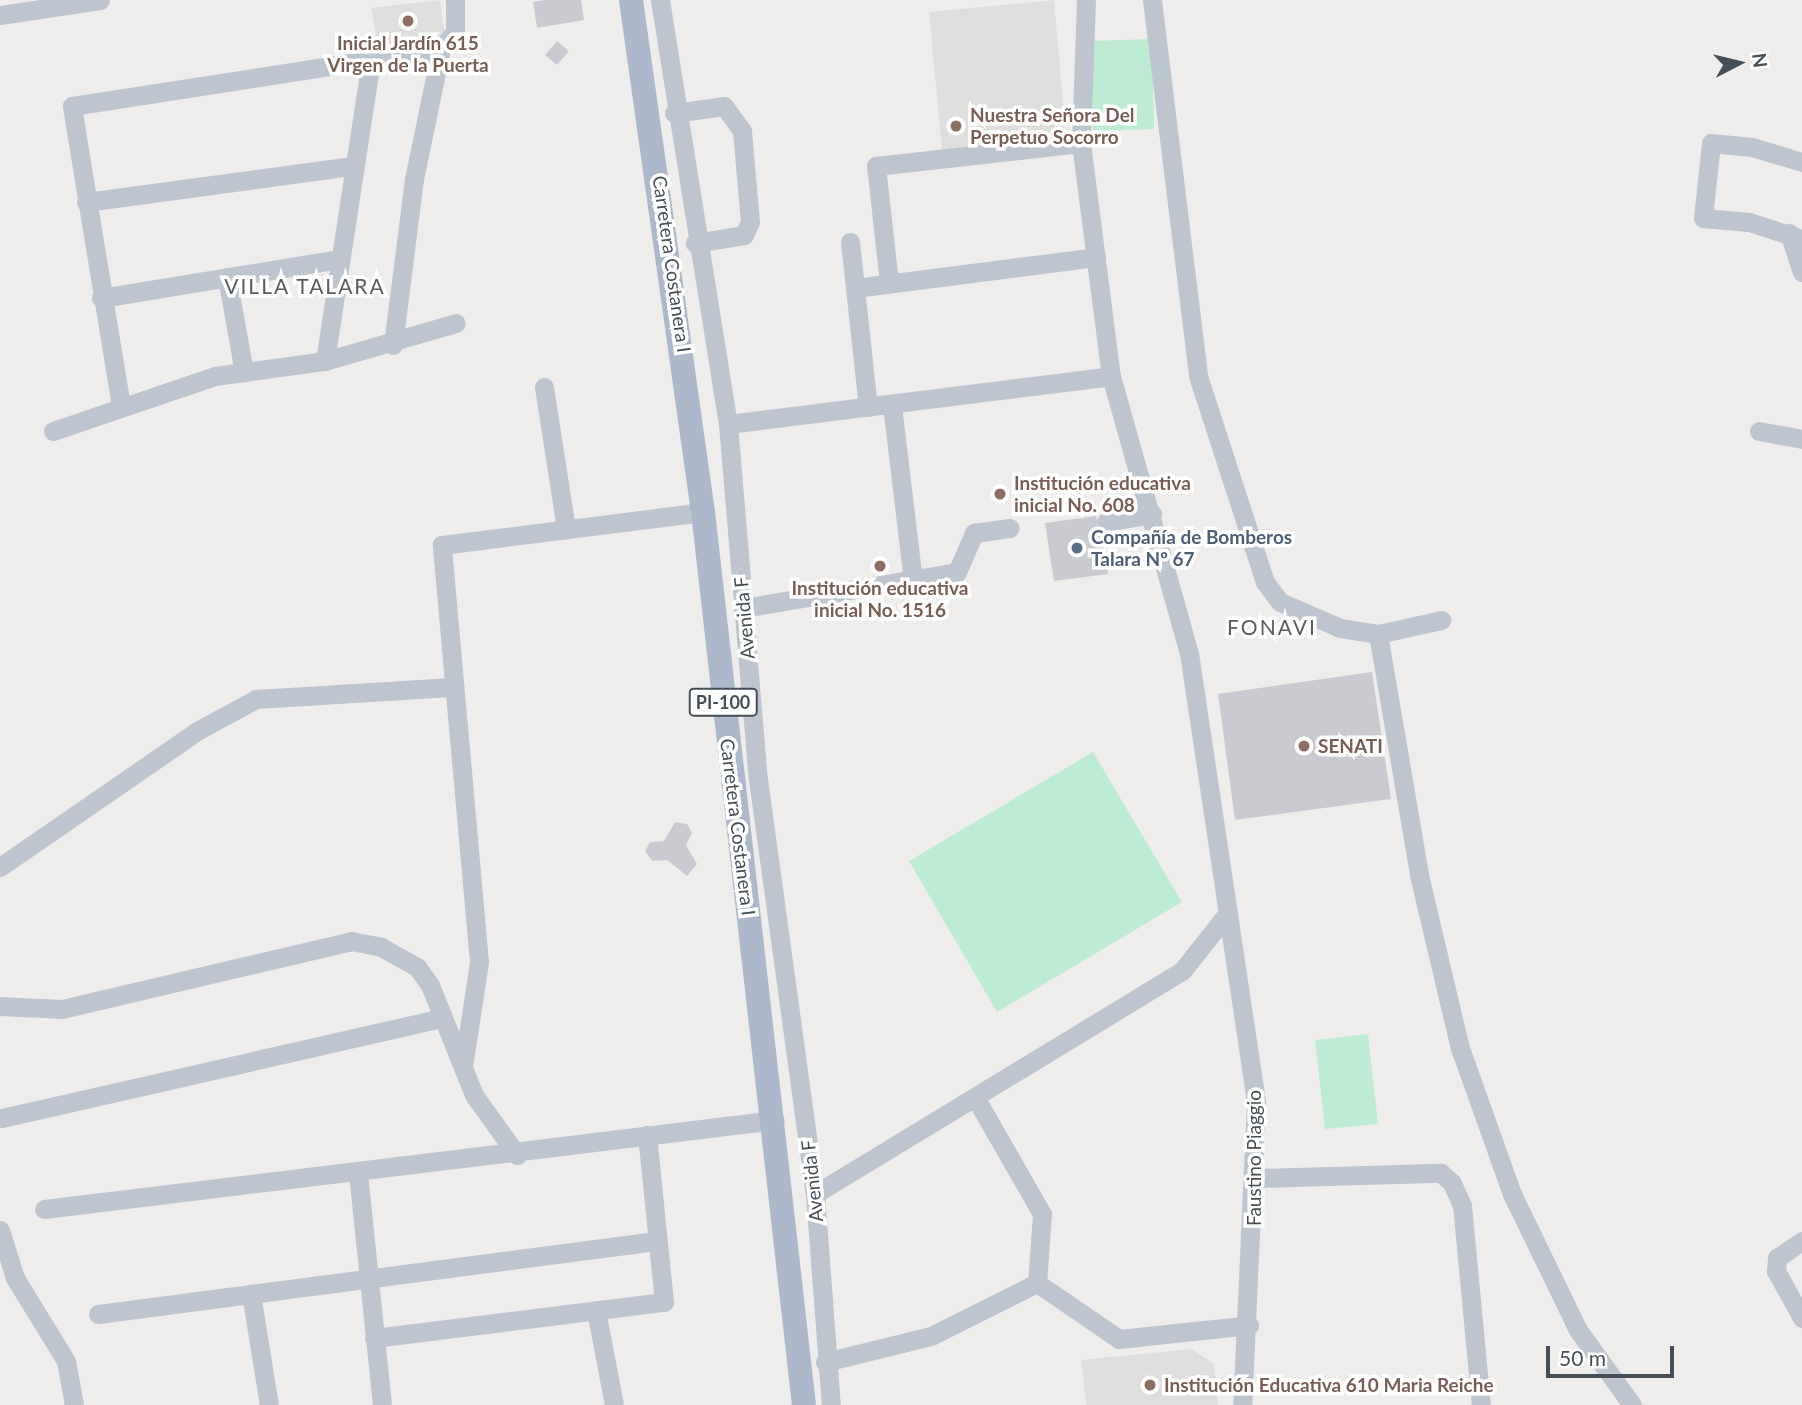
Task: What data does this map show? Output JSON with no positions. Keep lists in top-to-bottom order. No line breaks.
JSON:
{"streets":{"main road":["Carretera Costanera I","PI-100"],"street":["Avenida F","Faustino Piaggio"]},"districts":["VILLA TALARA","FONAVI"],"places":["Inicial Jardín 615 Virgen de la Puerta","Nuestra Señora Del Perpetuo Socorro","Institución educativa inicial No. 608","Compañía de Bomberos Talara Nº 67","Institución educativa inicial No. 1516","SENATI","Institución Educativa 610 Maria Reiche"],"scale_bar":"50 m","north":"right"}
